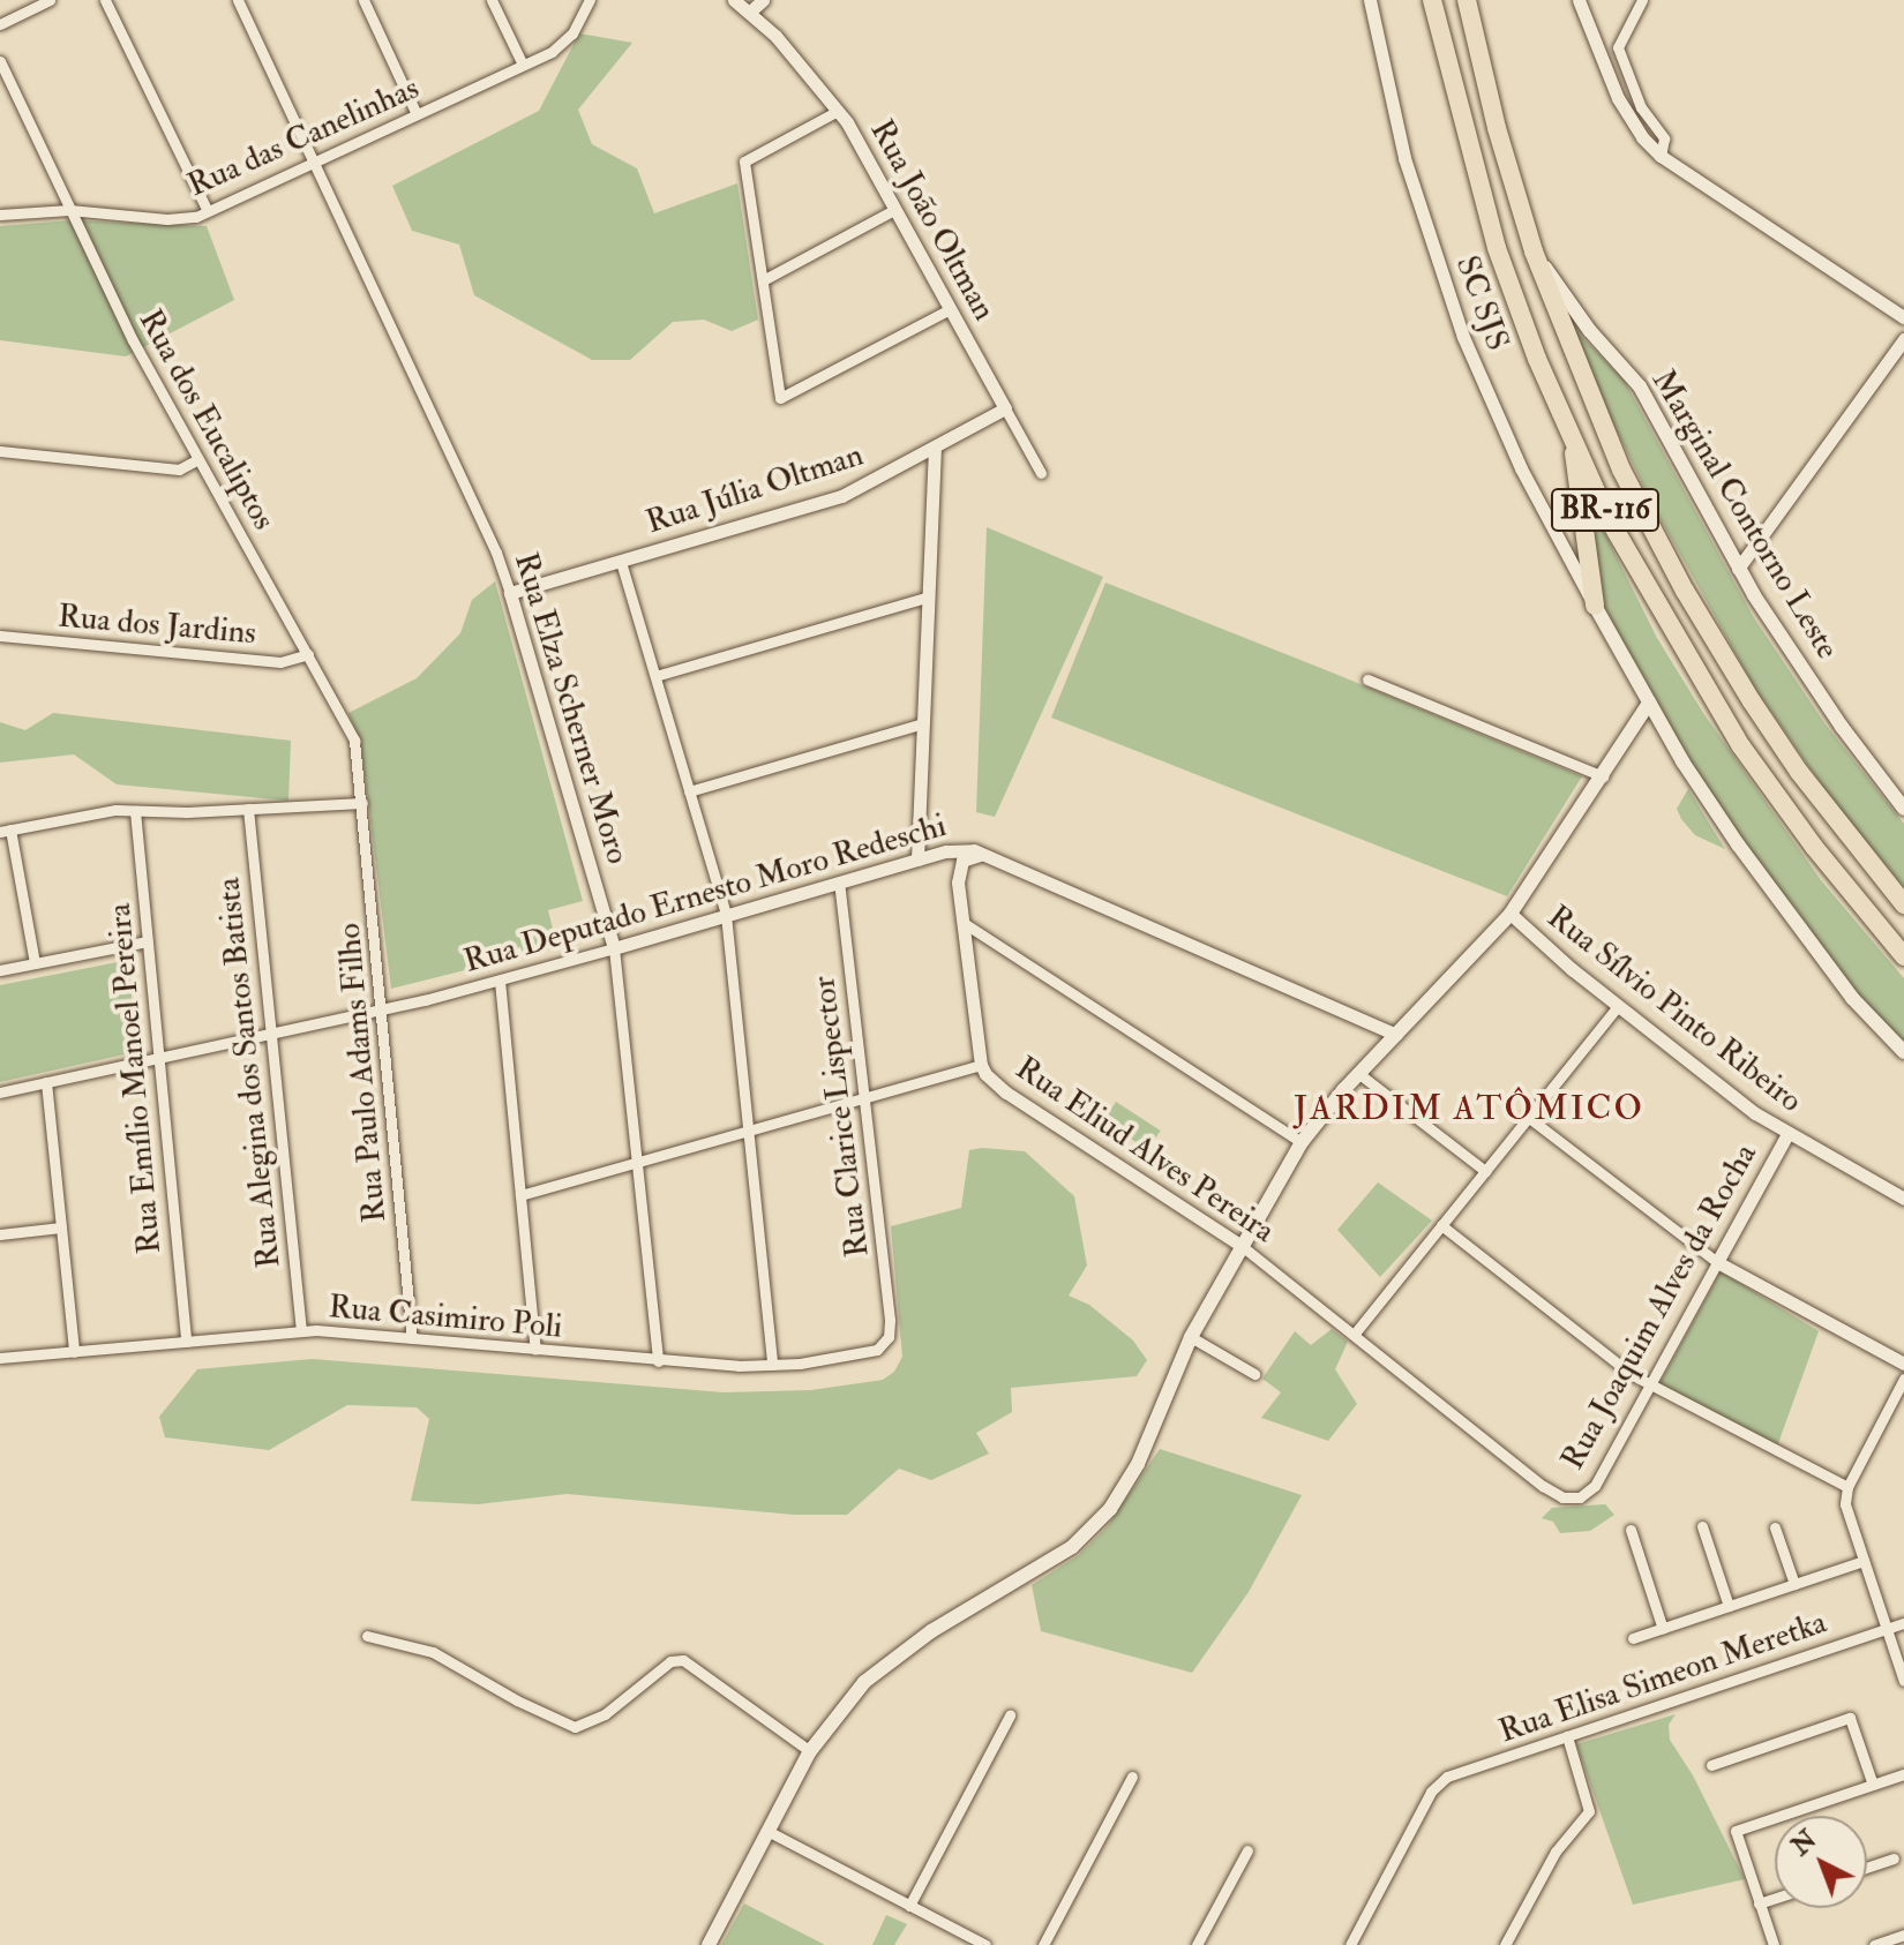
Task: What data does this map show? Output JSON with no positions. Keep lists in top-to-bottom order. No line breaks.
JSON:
{"streets":{"highway":["BR-116"],"main road":["Marginal Contorno Leste"],"street":["Rua das Canelinhas","Rua João Oltman","SC SJS","Rua dos Eucaliptos","Rua Júlia Oltman","Rua dos Jardins","Rua Elza Scherner Moro","Rua Deputado Ernesto Moro Redeschi","Rua Sílvio Pinto Ribeiro","Rua Alegina dos Santos Batista","Rua Paulo Adams Filho","Rua Emílio Manoel Pereira","Rua Clarice Lispector","Rua Eliud Alves Pereira","Rua Joaquim Alves da Rocha","Rua Casimiro Poli","Rua Elisa Simeon Meretka"]},"crossings":[["Rua das Canelinhas","Rua dos Eucaliptos"],["Rua das Canelinhas","Rua Elza Scherner Moro"],["Rua João Oltman","Rua Júlia Oltman"],["Rua dos Eucaliptos","Rua dos Jardins"],["Rua dos Eucaliptos","Rua Paulo Adams Filho"],["Rua Júlia Oltman","Rua Elza Scherner Moro"],["BR-116","Marginal Contorno Leste"],["Rua Elza Scherner Moro","Rua Deputado Ernesto Moro Redeschi"],["Rua Elza Scherner Moro","Rua Eliud Alves Pereira"],["Rua Elza Scherner Moro","Rua Casimiro Poli"],["Rua Deputado Ernesto Moro Redeschi","Rua Alegina dos Santos Batista"],["Rua Deputado Ernesto Moro Redeschi","Rua Paulo Adams Filho"],["Rua Deputado Ernesto Moro Redeschi","Rua Emílio Manoel Pereira"],["Rua Deputado Ernesto Moro Redeschi","Rua Clarice Lispector"],["Rua Sílvio Pinto Ribeiro","Rua Joaquim Alves da Rocha"],["Rua Alegina dos Santos Batista","Rua Casimiro Poli"],["Rua Paulo Adams Filho","Rua Casimiro Poli"],["Rua Emílio Manoel Pereira","Rua Casimiro Poli"],["Rua Clarice Lispector","Rua Eliud Alves Pereira"],["Rua Clarice Lispector","Rua Casimiro Poli"],["Rua Eliud Alves Pereira","Rua Joaquim Alves da Rocha"]],"districts":["JARDIM ATÔMICO"],"north":"top left"}
